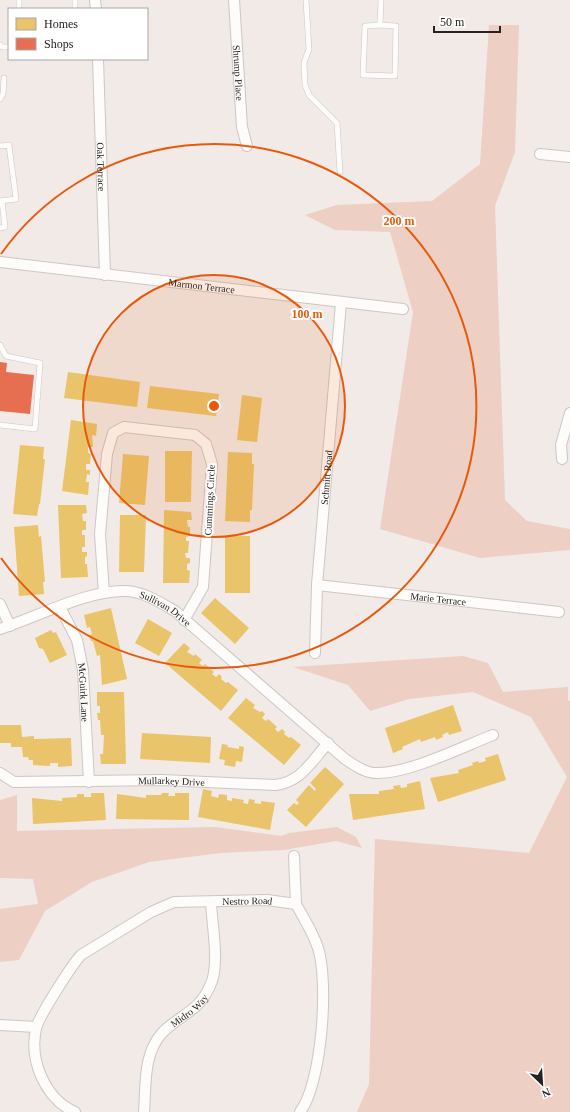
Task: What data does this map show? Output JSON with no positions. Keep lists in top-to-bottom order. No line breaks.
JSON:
{"streets":{"street":["Shrump Place","Oak Terrace","Marmon Terrace","Schmitt Road","Cummings Circle","Marie Terrace","Sullivan Drive","McGuirk Lane","Mullarkey Drive","Nestro Road","Midro Way"]},"crossings":[["Oak Terrace","Marmon Terrace"],["Marmon Terrace","Schmitt Road"],["Schmitt Road","Marie Terrace"],["Cummings Circle","Sullivan Drive"],["Sullivan Drive","McGuirk Lane"],["Sullivan Drive","Mullarkey Drive"],["McGuirk Lane","Mullarkey Drive"],["Nestro Road","Midro Way"]],"legend":["Homes","Shops"],"scale_bar":"50 m","north":"bottom right","rings":["200 m","100 m"]}
